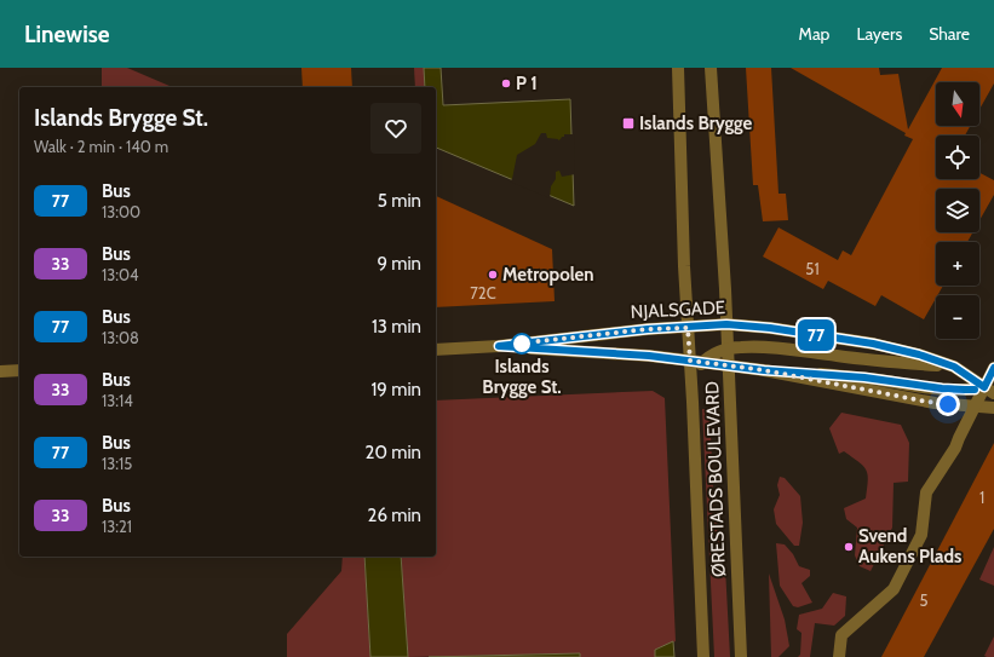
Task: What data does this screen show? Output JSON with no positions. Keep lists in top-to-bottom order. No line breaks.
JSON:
{"streets":{"street":["NJALSGADE","ØRESTADS BOULEVARD"]},"crossings":[["NJALSGADE","ØRESTADS BOULEVARD"]],"places":{"other":["P 1","Metropolen","Islands Brygge St.","Svend Aukens Plads"],"transit":["Islands Brygge"]},"lines":["bus line 77"],"house_numbers":["51","72C","1","5"],"north":"bottom","page":{"header":"Linewise","nav":["Map","Layers","Share"],"on_map":"77","map_buttons":["+","−"],"heading":["Islands Brygge St.","Walk · 2 min · 140 m"],"list":[{"mark":"77","name":"Bus","note":"13:00","value":"5 min"},{"mark":"33","name":"Bus","note":"13:04","value":"9 min"},{"mark":"77","name":"Bus","note":"13:08","value":"13 min"},{"mark":"33","name":"Bus","note":"13:14","value":"19 min"},{"mark":"77","name":"Bus","note":"13:15","value":"20 min"},{"mark":"33","name":"Bus","note":"13:21","value":"26 min"}]}}
